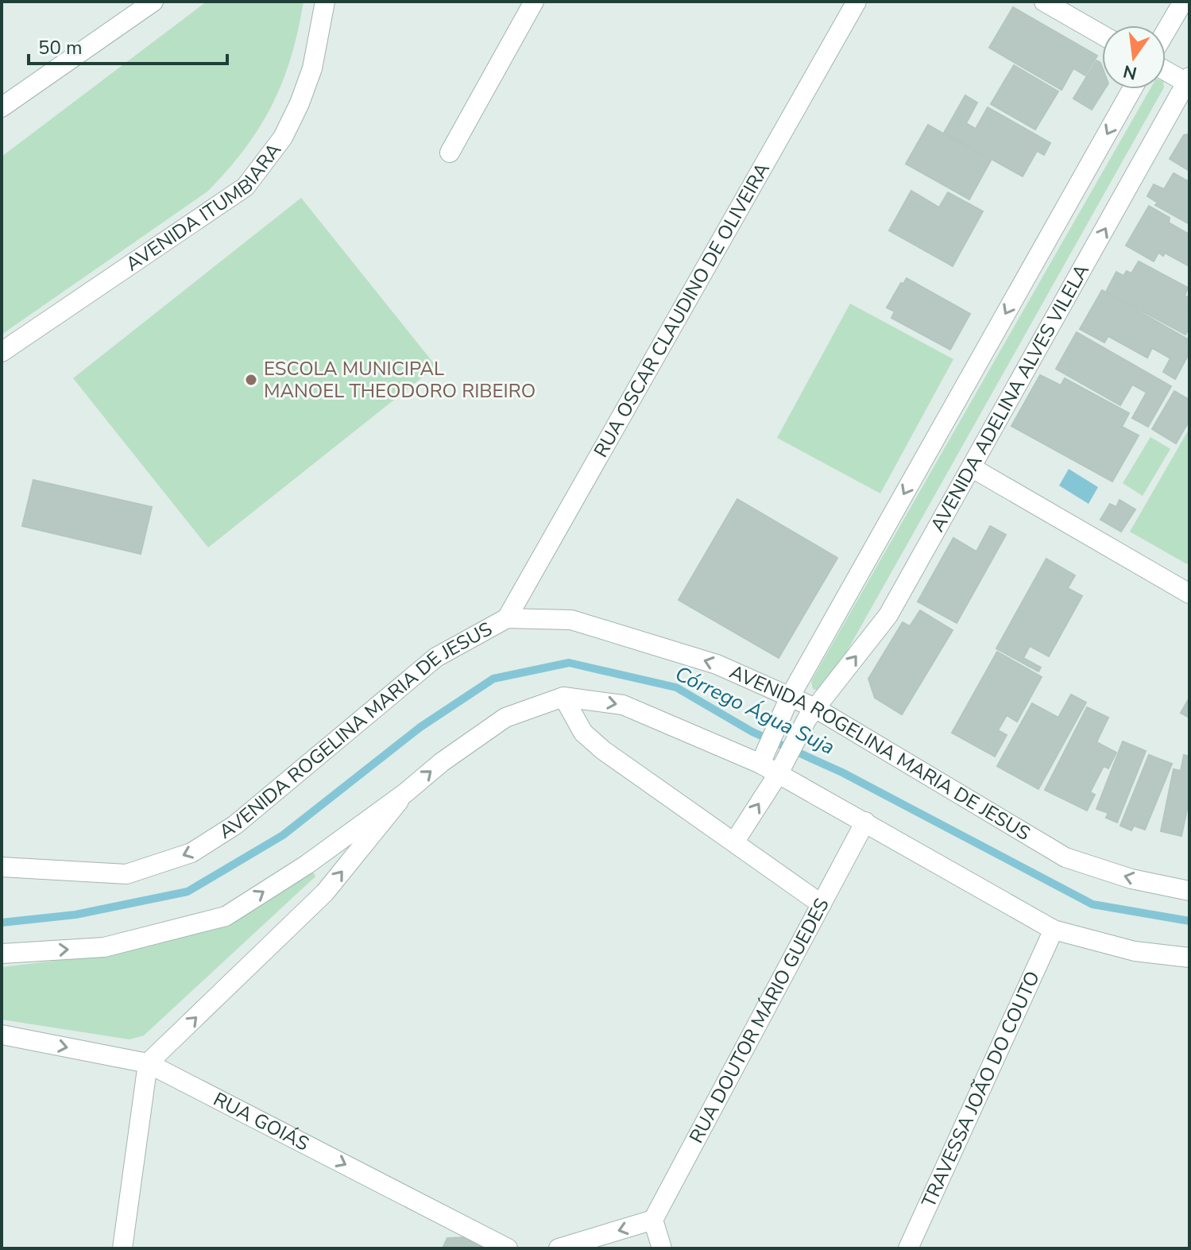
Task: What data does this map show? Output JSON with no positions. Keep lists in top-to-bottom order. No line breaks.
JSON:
{"streets":{"street":["AVENIDA ITUMBIARA","RUA OSCAR CLAUDINO DE OLIVEIRA","AVENIDA ADELINA ALVES VILELA","AVENIDA ROGELINA MARIA DE JESUS","RUA DOUTOR MÁRIO GUEDES","TRAVESSA JOÃO DO COUTO","RUA GOIÁS"]},"crossings":[["RUA OSCAR CLAUDINO DE OLIVEIRA","AVENIDA ROGELINA MARIA DE JESUS"],["AVENIDA ADELINA ALVES VILELA","AVENIDA ROGELINA MARIA DE JESUS"]],"one_way":["RUA GOIÁS"],"water":["Córrego Água Suja"],"places":["ESCOLA MUNICIPAL MANOEL THEODORO RIBEIRO"],"scale_bar":"50 m","north":"bottom"}
